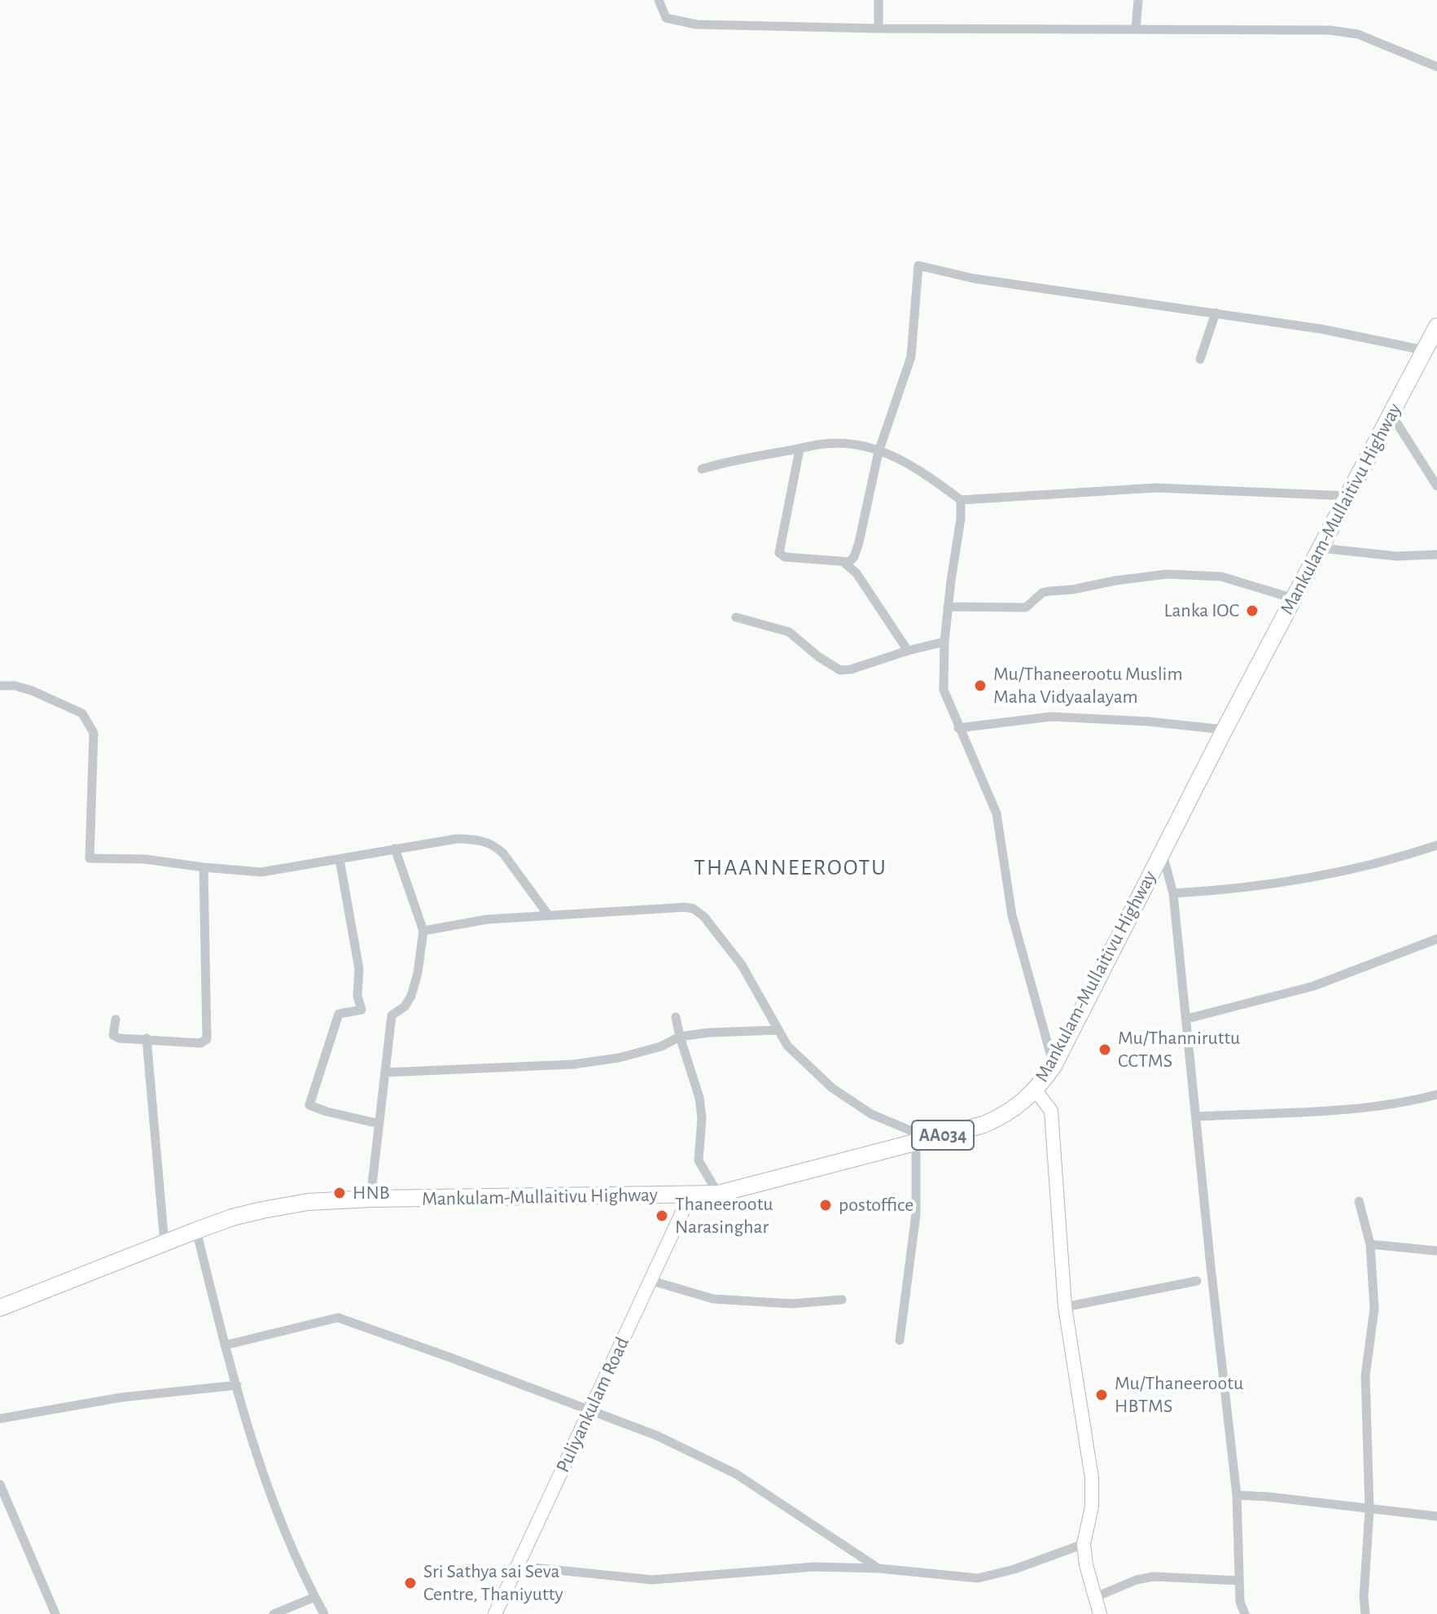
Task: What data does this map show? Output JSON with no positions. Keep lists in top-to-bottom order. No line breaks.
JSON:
{"streets":{"highway":["Mankulam-Mullaitivu Highway","AA034"],"street":["Puliyankulam Road"]},"crossings":[["Mankulam-Mullaitivu Highway","Puliyankulam Road"]],"districts":["THAANNEEROOTU"],"places":["Lanka IOC","Mu/Thaneerootu Muslim Maha Vidyaalayam","Mu/Thanniruttu CCTMS","HNB","postoffice","Thaneerootu Narasinghar","Mu/Thaneerootu HBTMS","Sri Sathya sai Seva Centre, Thaniyutty"]}
